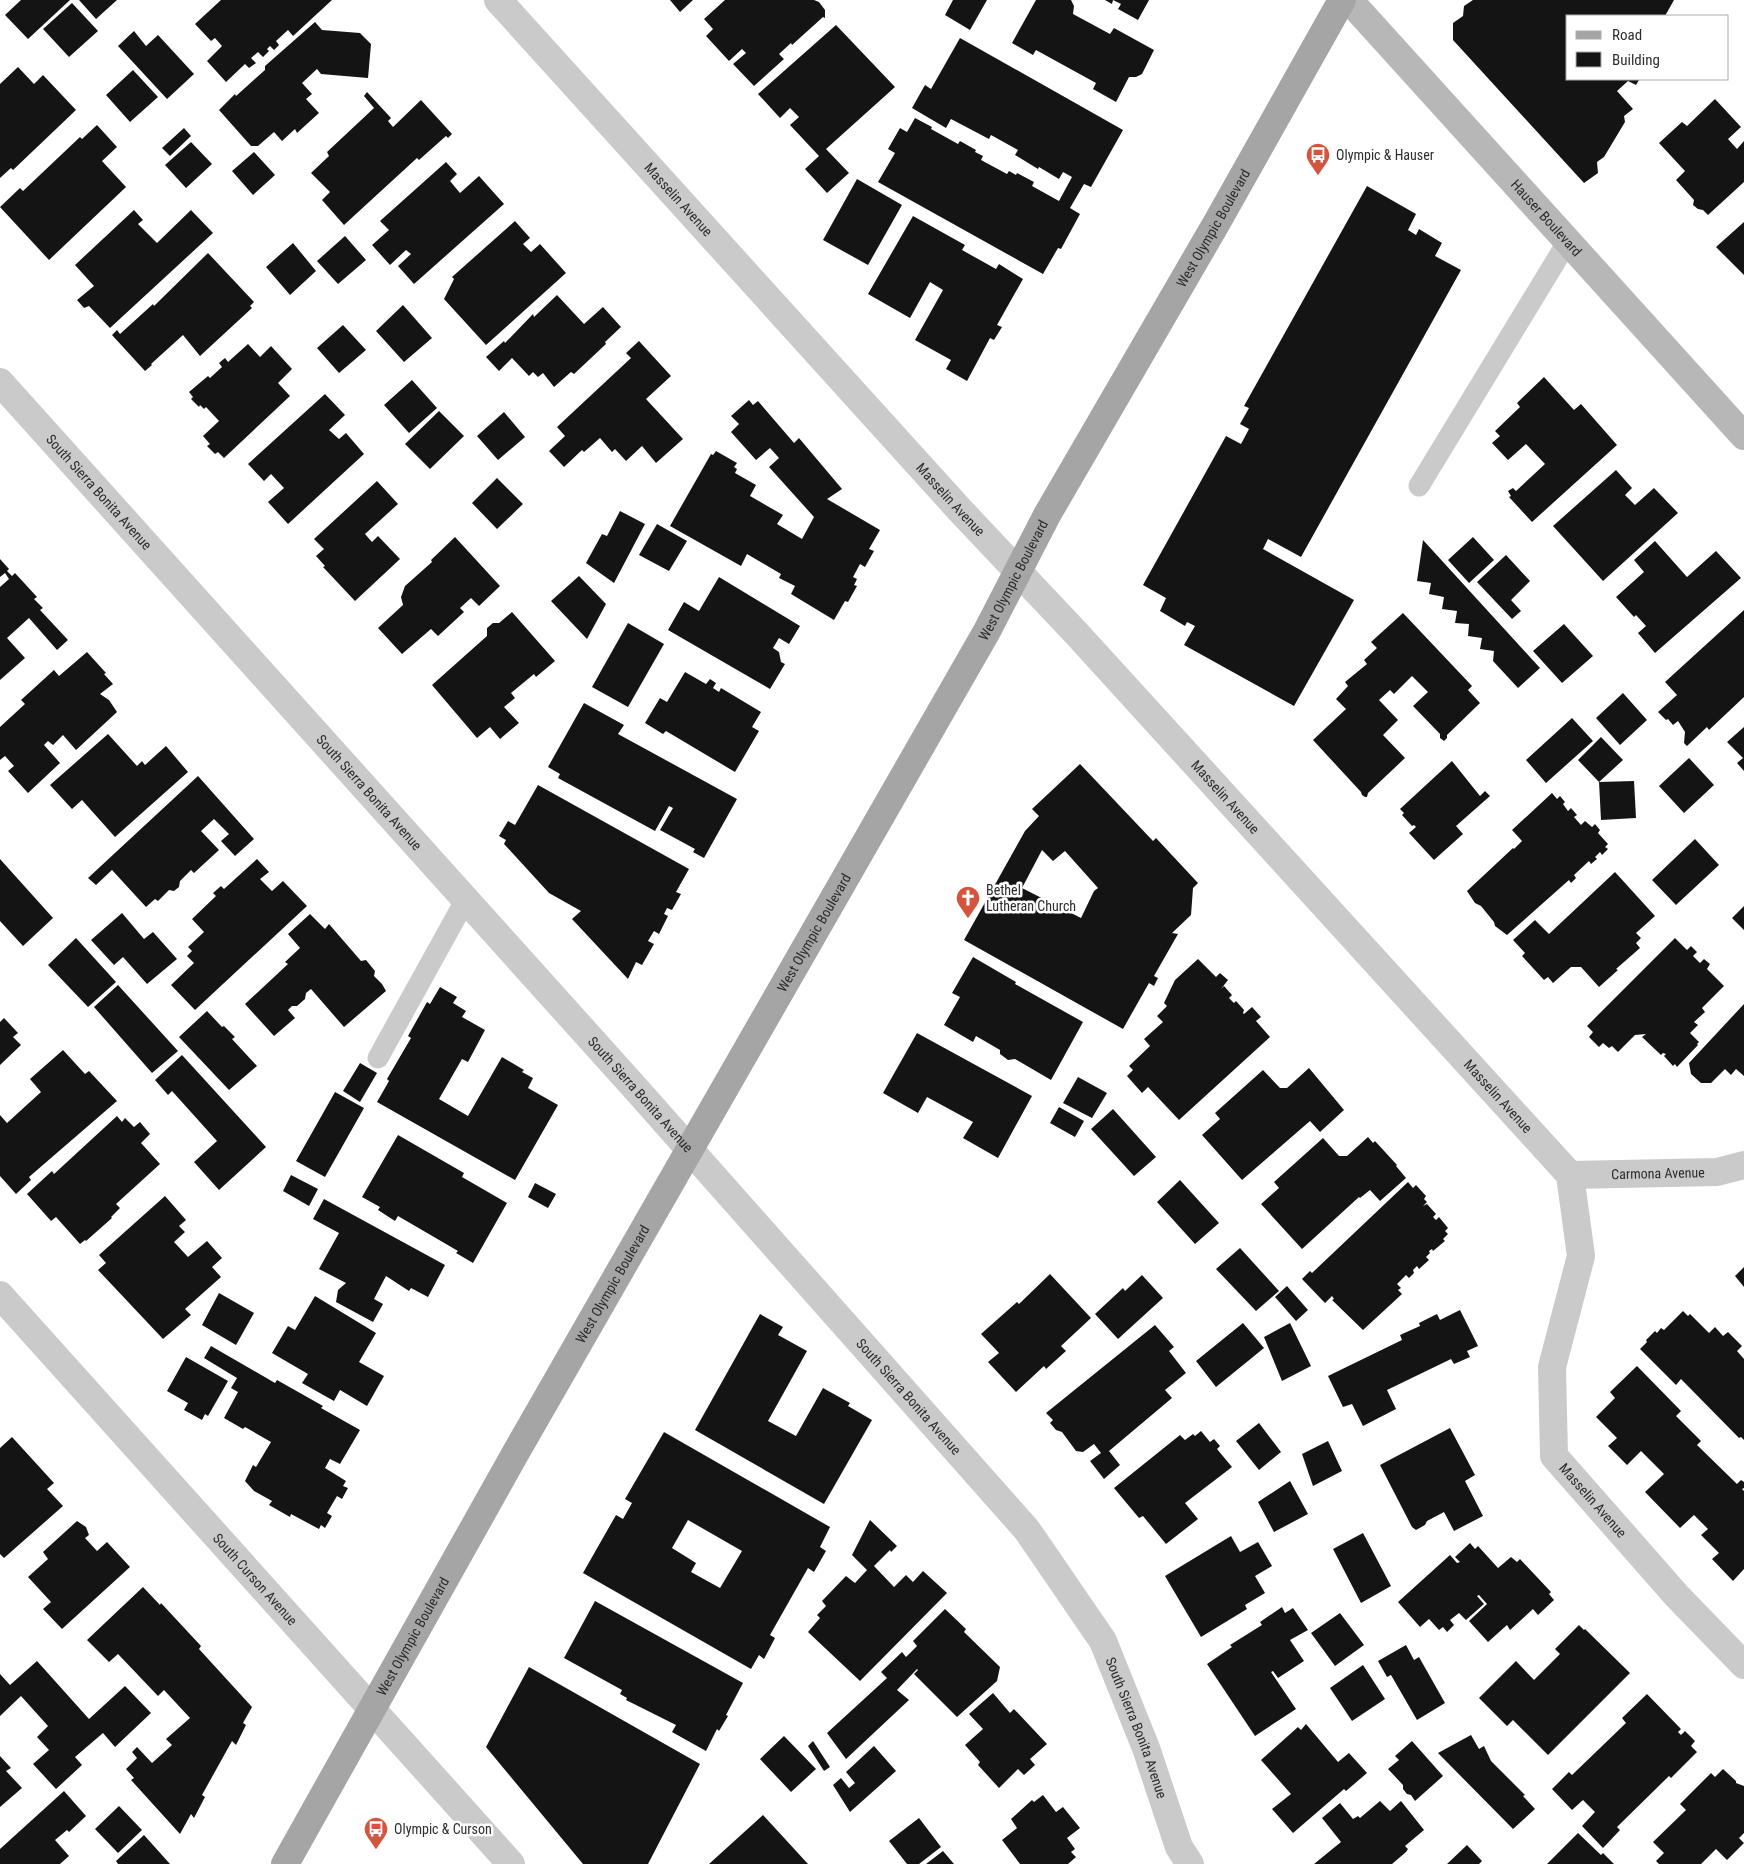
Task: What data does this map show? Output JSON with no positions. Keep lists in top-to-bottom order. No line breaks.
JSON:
{"streets":{"main road":["West Olympic Boulevard"],"street":["Masselin Avenue","Hauser Boulevard","South Sierra Bonita Avenue","Carmona Avenue","South Curson Avenue"]},"crossings":[["Masselin Avenue","West Olympic Boulevard"],["Masselin Avenue","Carmona Avenue"],["West Olympic Boulevard","South Sierra Bonita Avenue"],["West Olympic Boulevard","South Curson Avenue"]],"places":{"bus stop":["Olympic & Hauser","Olympic & Curson"],"church":["Bethel Lutheran Church"]},"legend":["Road","Building"]}
